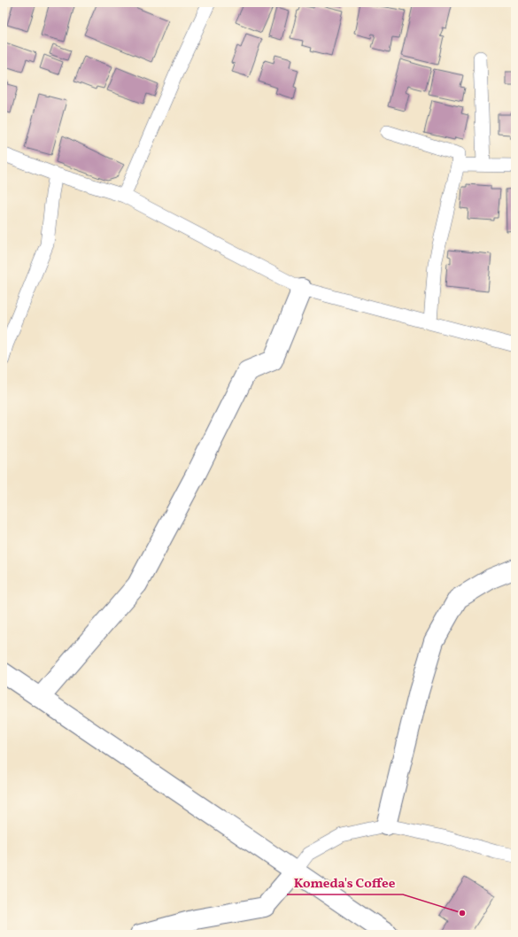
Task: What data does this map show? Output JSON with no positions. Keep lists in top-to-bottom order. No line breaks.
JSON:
{"places":["Komeda's Coffee"]}
